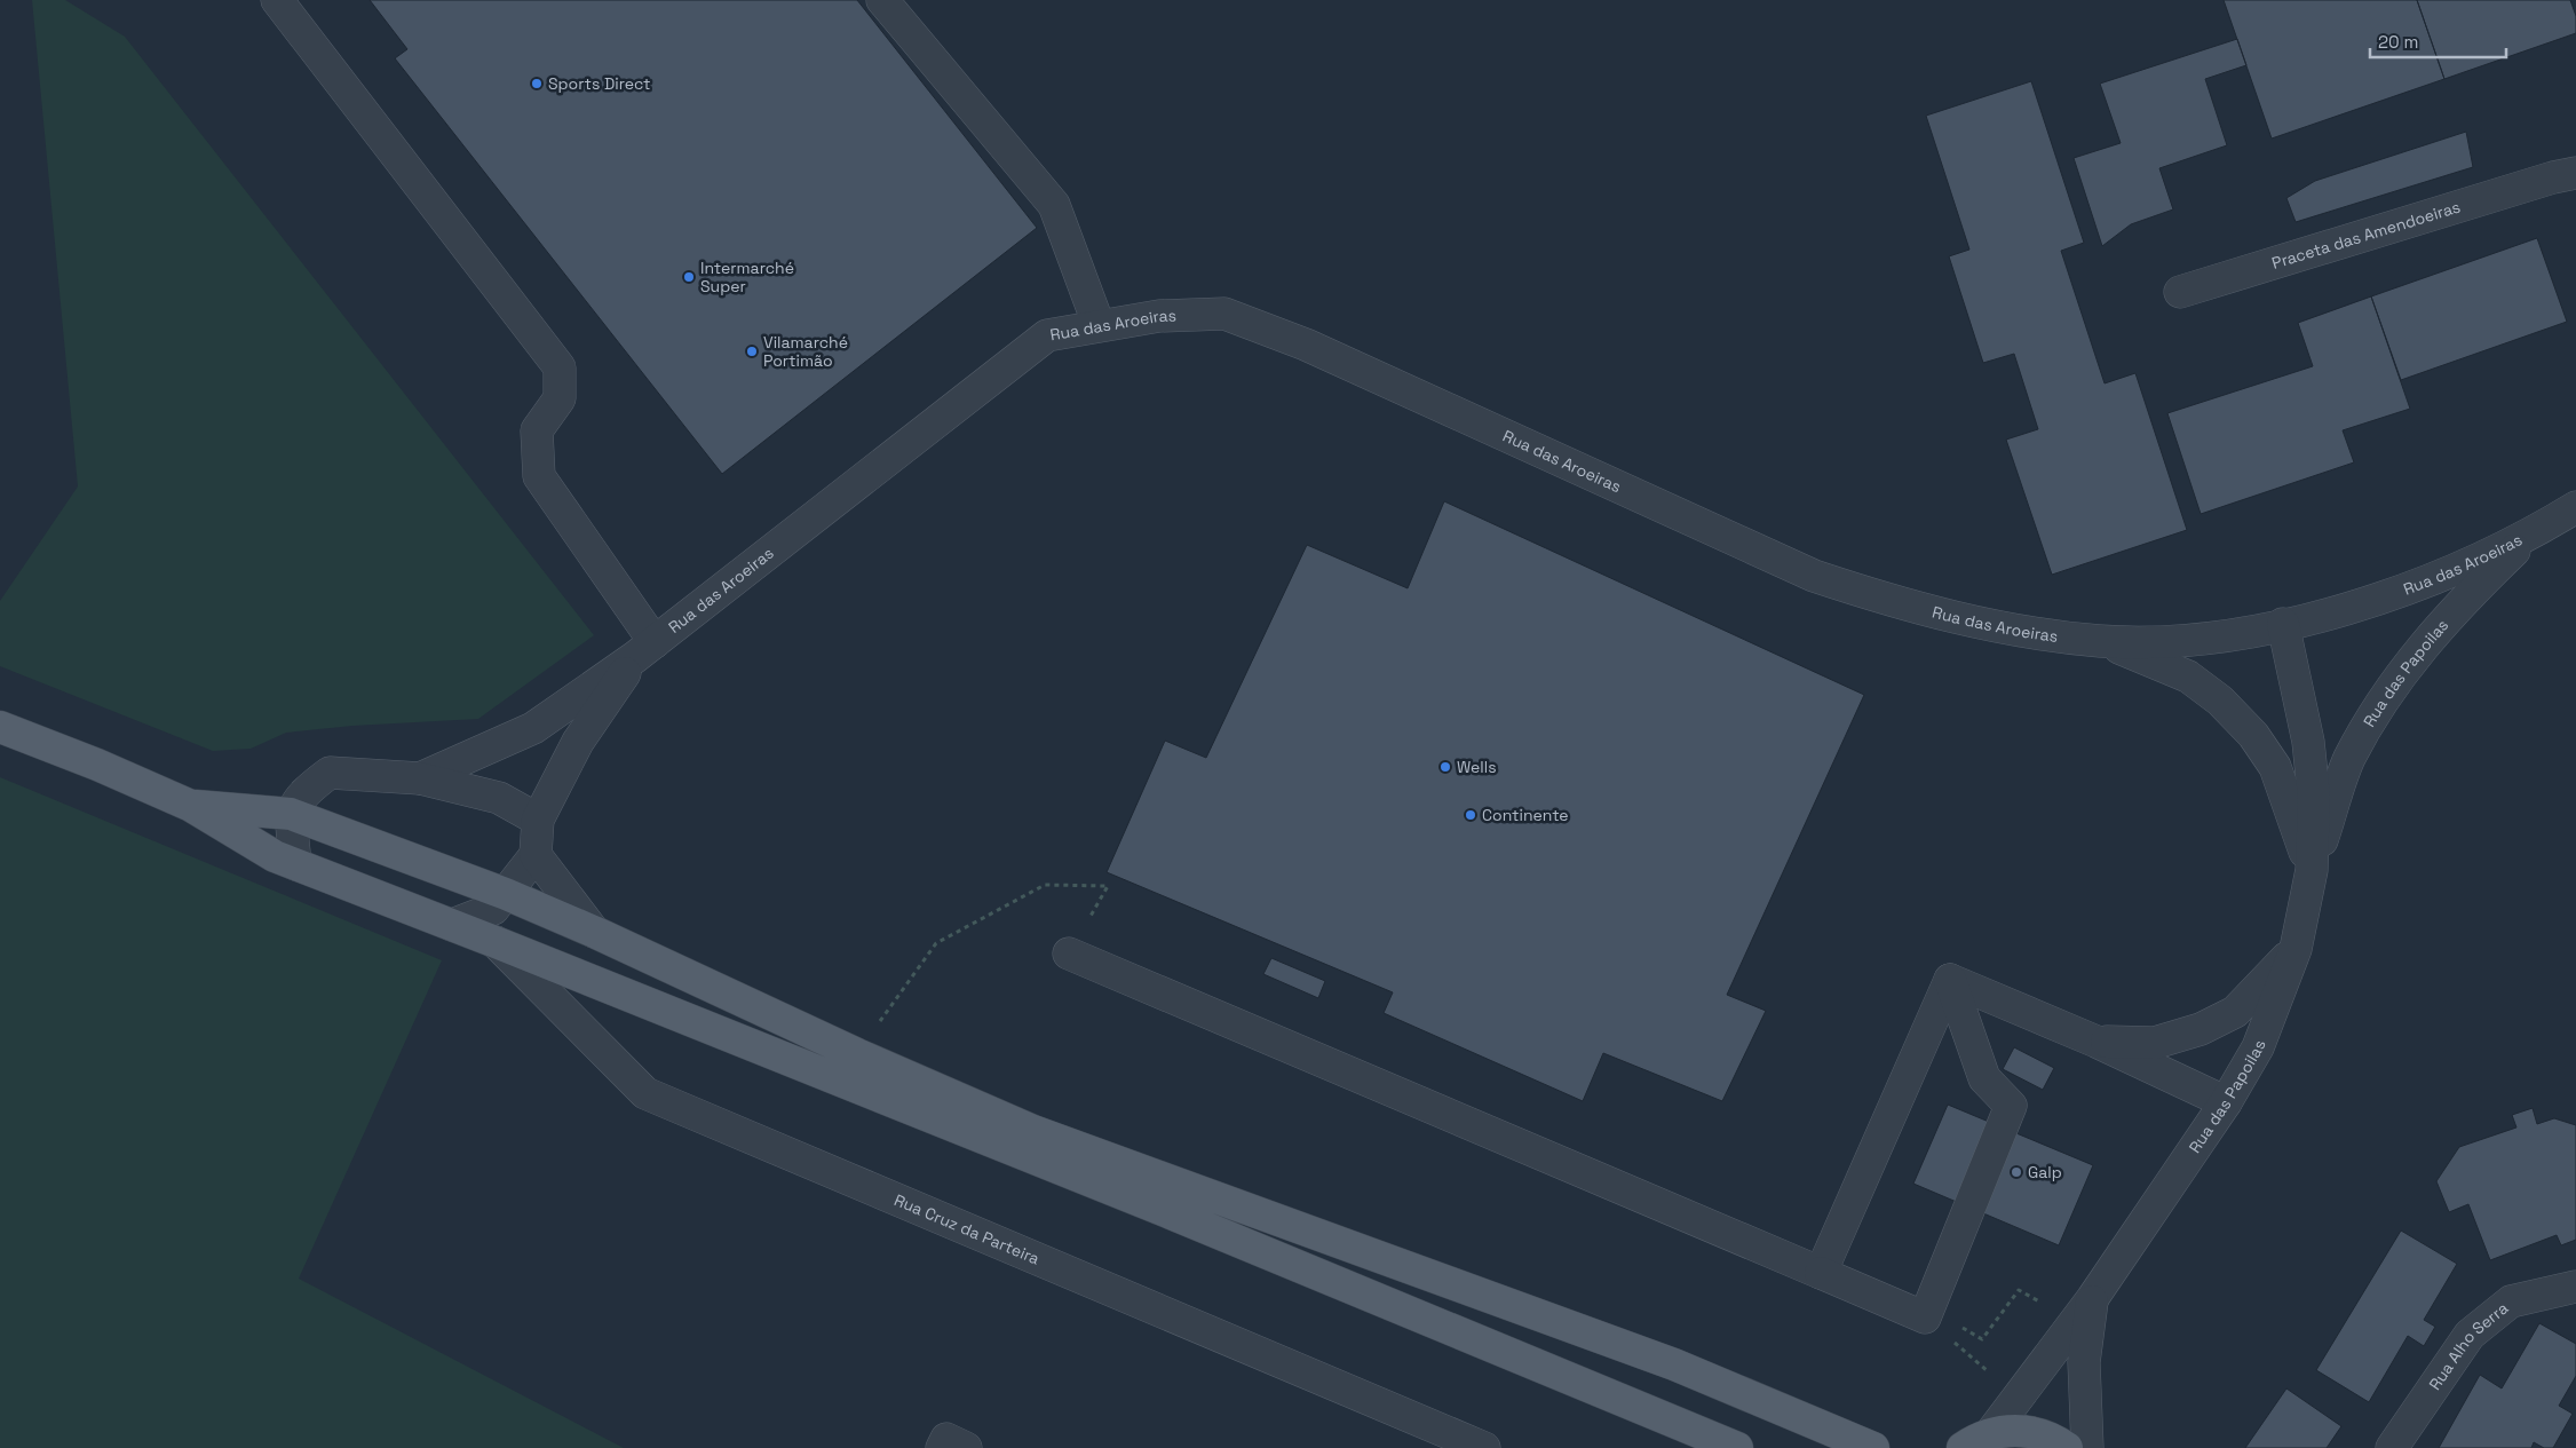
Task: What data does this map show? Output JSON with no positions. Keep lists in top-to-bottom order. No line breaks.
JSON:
{"streets":{"street":["Praceta das Amendoeiras","Rua das Aroeiras","Rua das Papoilas","Rua Cruz da Parteira","Rua Alho Serra"]},"crossings":[["Rua das Aroeiras","Rua das Papoilas"]],"places":["Sports Direct","Intermarché Super","Vilamarché Portimão","Wells","Continente","Galp"],"scale_bar":"20 m"}
